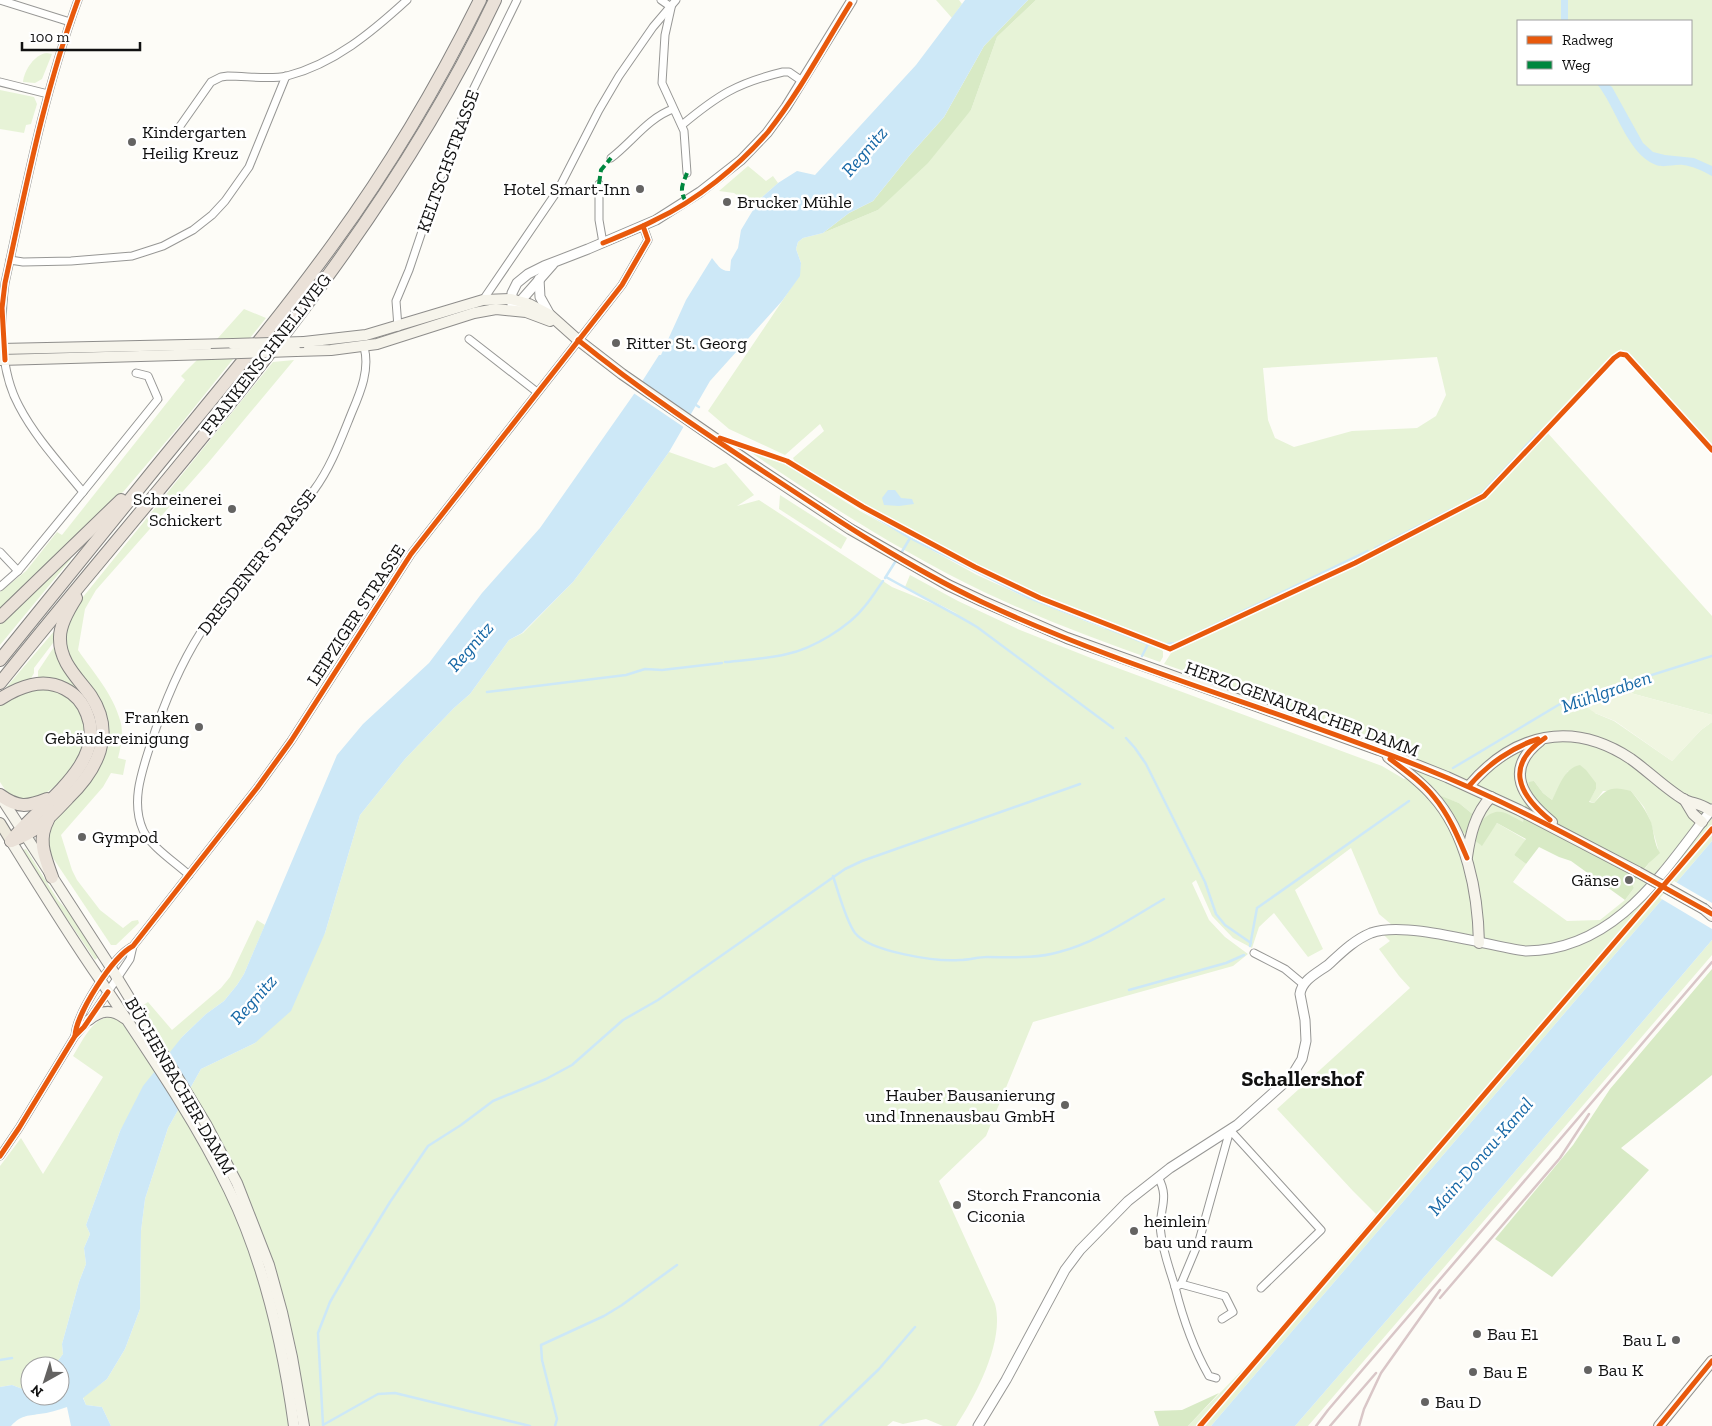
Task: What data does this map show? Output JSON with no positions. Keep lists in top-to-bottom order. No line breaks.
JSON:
{"streets":{"highway":["FRANKENSCHNELLWEG"],"main road":["HERZOGENAURACHER DAMM","BÜCHENBACHER DAMM"],"street":["KELTSCHSTRASSE","DRESDENER STRASSE","LEIPZIGER STRASSE"]},"crossings":[["DRESDENER STRASSE","LEIPZIGER STRASSE"],["DRESDENER STRASSE","HERZOGENAURACHER DAMM"],["LEIPZIGER STRASSE","HERZOGENAURACHER DAMM"],["LEIPZIGER STRASSE","BÜCHENBACHER DAMM"]],"districts":["Schallershof"],"water":["Regnitz","Mühlgraben","Main-Donau-Kanal"],"places":["Kindergarten Heilig Kreuz","Hotel Smart-Inn","Brucker Mühle","Ritter St. Georg","Schreinerei Schickert","Franken Gebäudereinigung","Gympod","Gänse","Hauber Bausanierung und Innenausbau GmbH","Storch Franconia Ciconia","heinlein bau und raum","Bau E1","Bau L","Bau K","Bau E","Bau D"],"legend":["Radweg","Weg"],"scale_bar":"100 m","north":"bottom left"}
